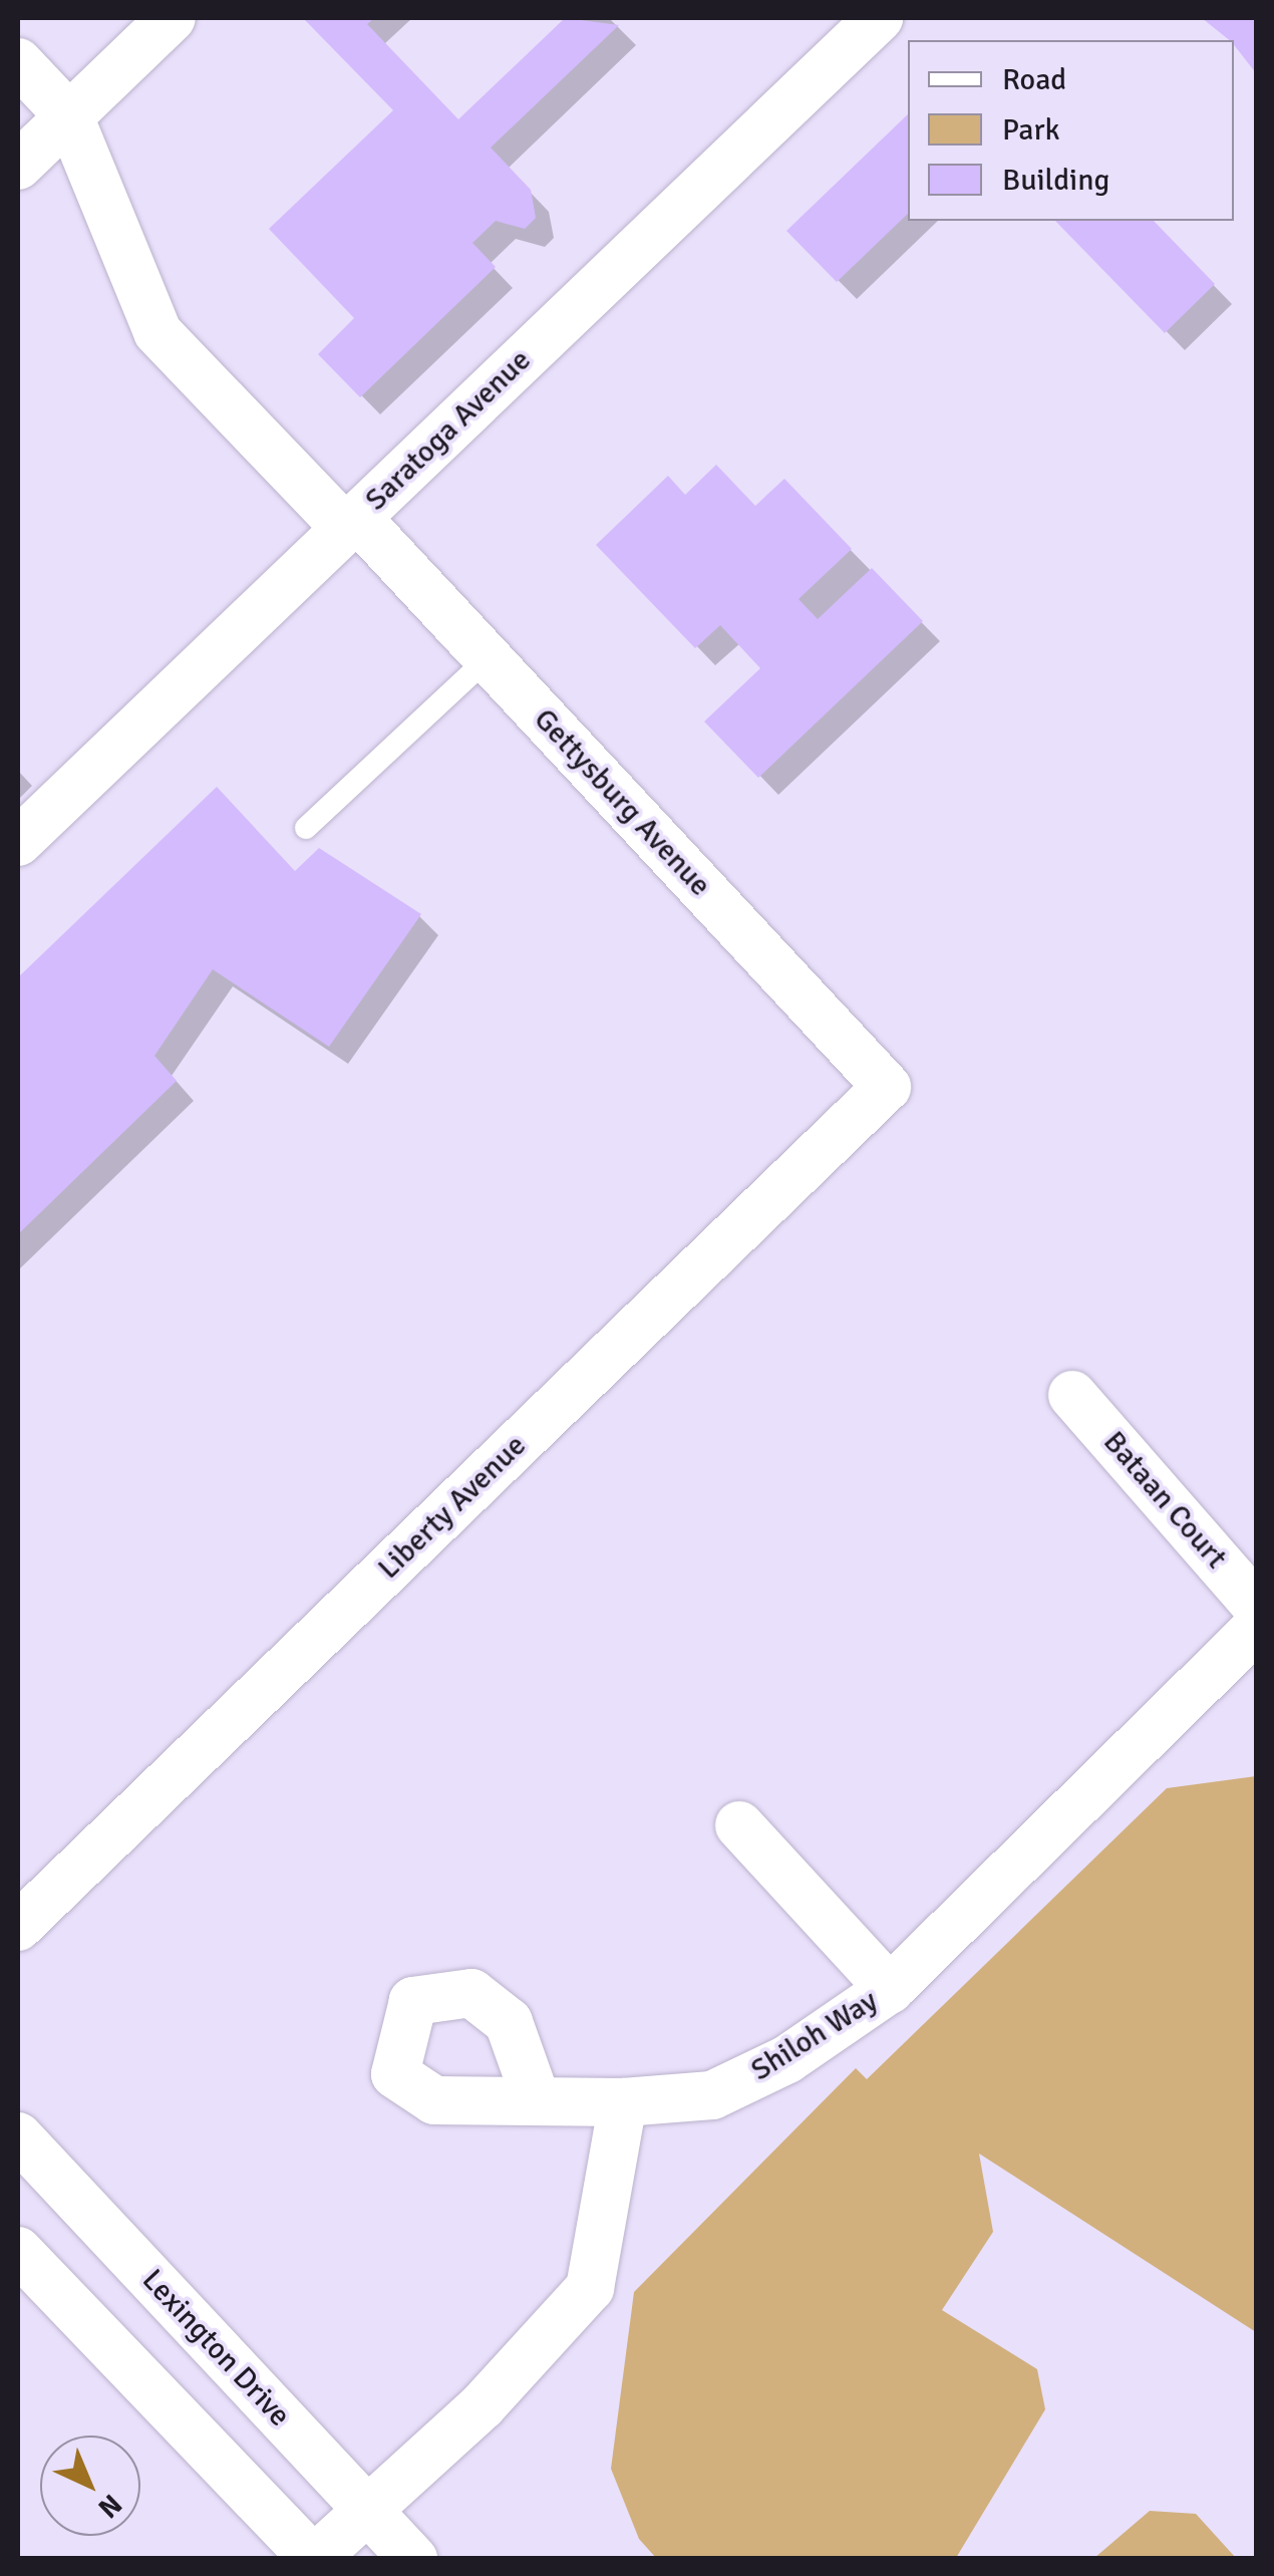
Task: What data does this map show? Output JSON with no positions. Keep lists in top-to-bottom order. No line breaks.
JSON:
{"streets":{"street":["Saratoga Avenue","Gettysburg Avenue","Bataan Court","Liberty Avenue","Shiloh Way","Lexington Drive"]},"crossings":[["Saratoga Avenue","Gettysburg Avenue"],["Gettysburg Avenue","Liberty Avenue"]],"legend":["Road","Park","Building"],"north":"bottom right"}
